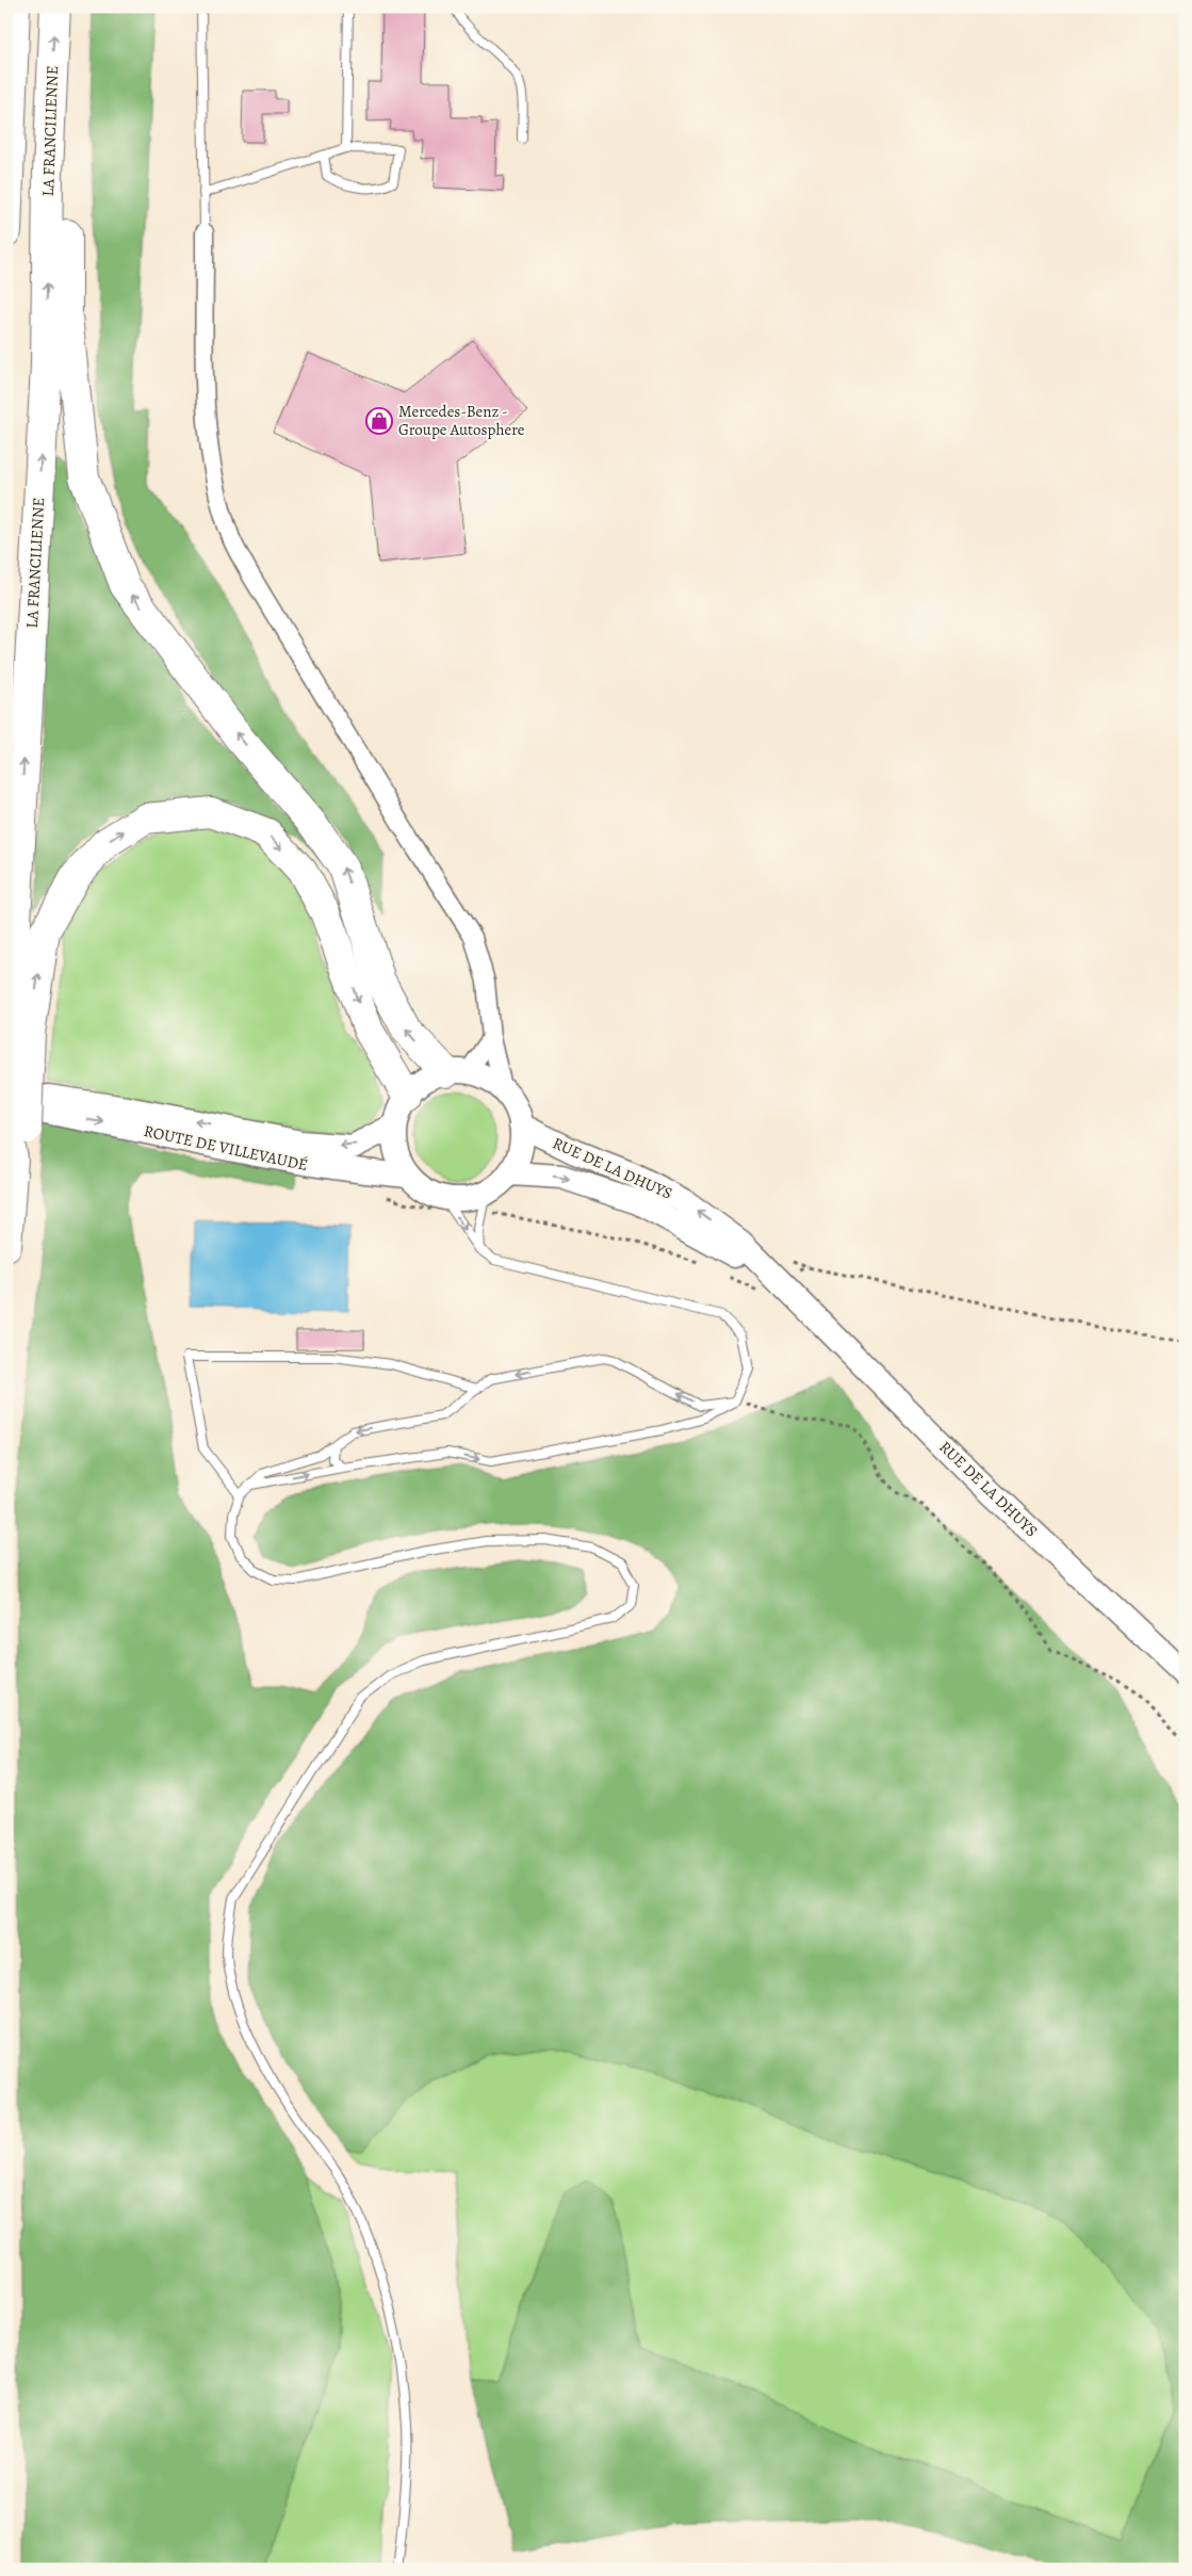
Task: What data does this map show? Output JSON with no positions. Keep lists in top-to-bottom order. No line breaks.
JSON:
{"streets":{"highway":["LA FRANCILIENNE"],"street":["ROUTE DE VILLEVAUDÉ","RUE DE LA DHUYS"]},"crossings":[["ROUTE DE VILLEVAUDÉ","RUE DE LA DHUYS"]],"one_way":["LA FRANCILIENNE"],"places":{"shop":["Mercedes-Benz - Groupe Autosphere"]}}
